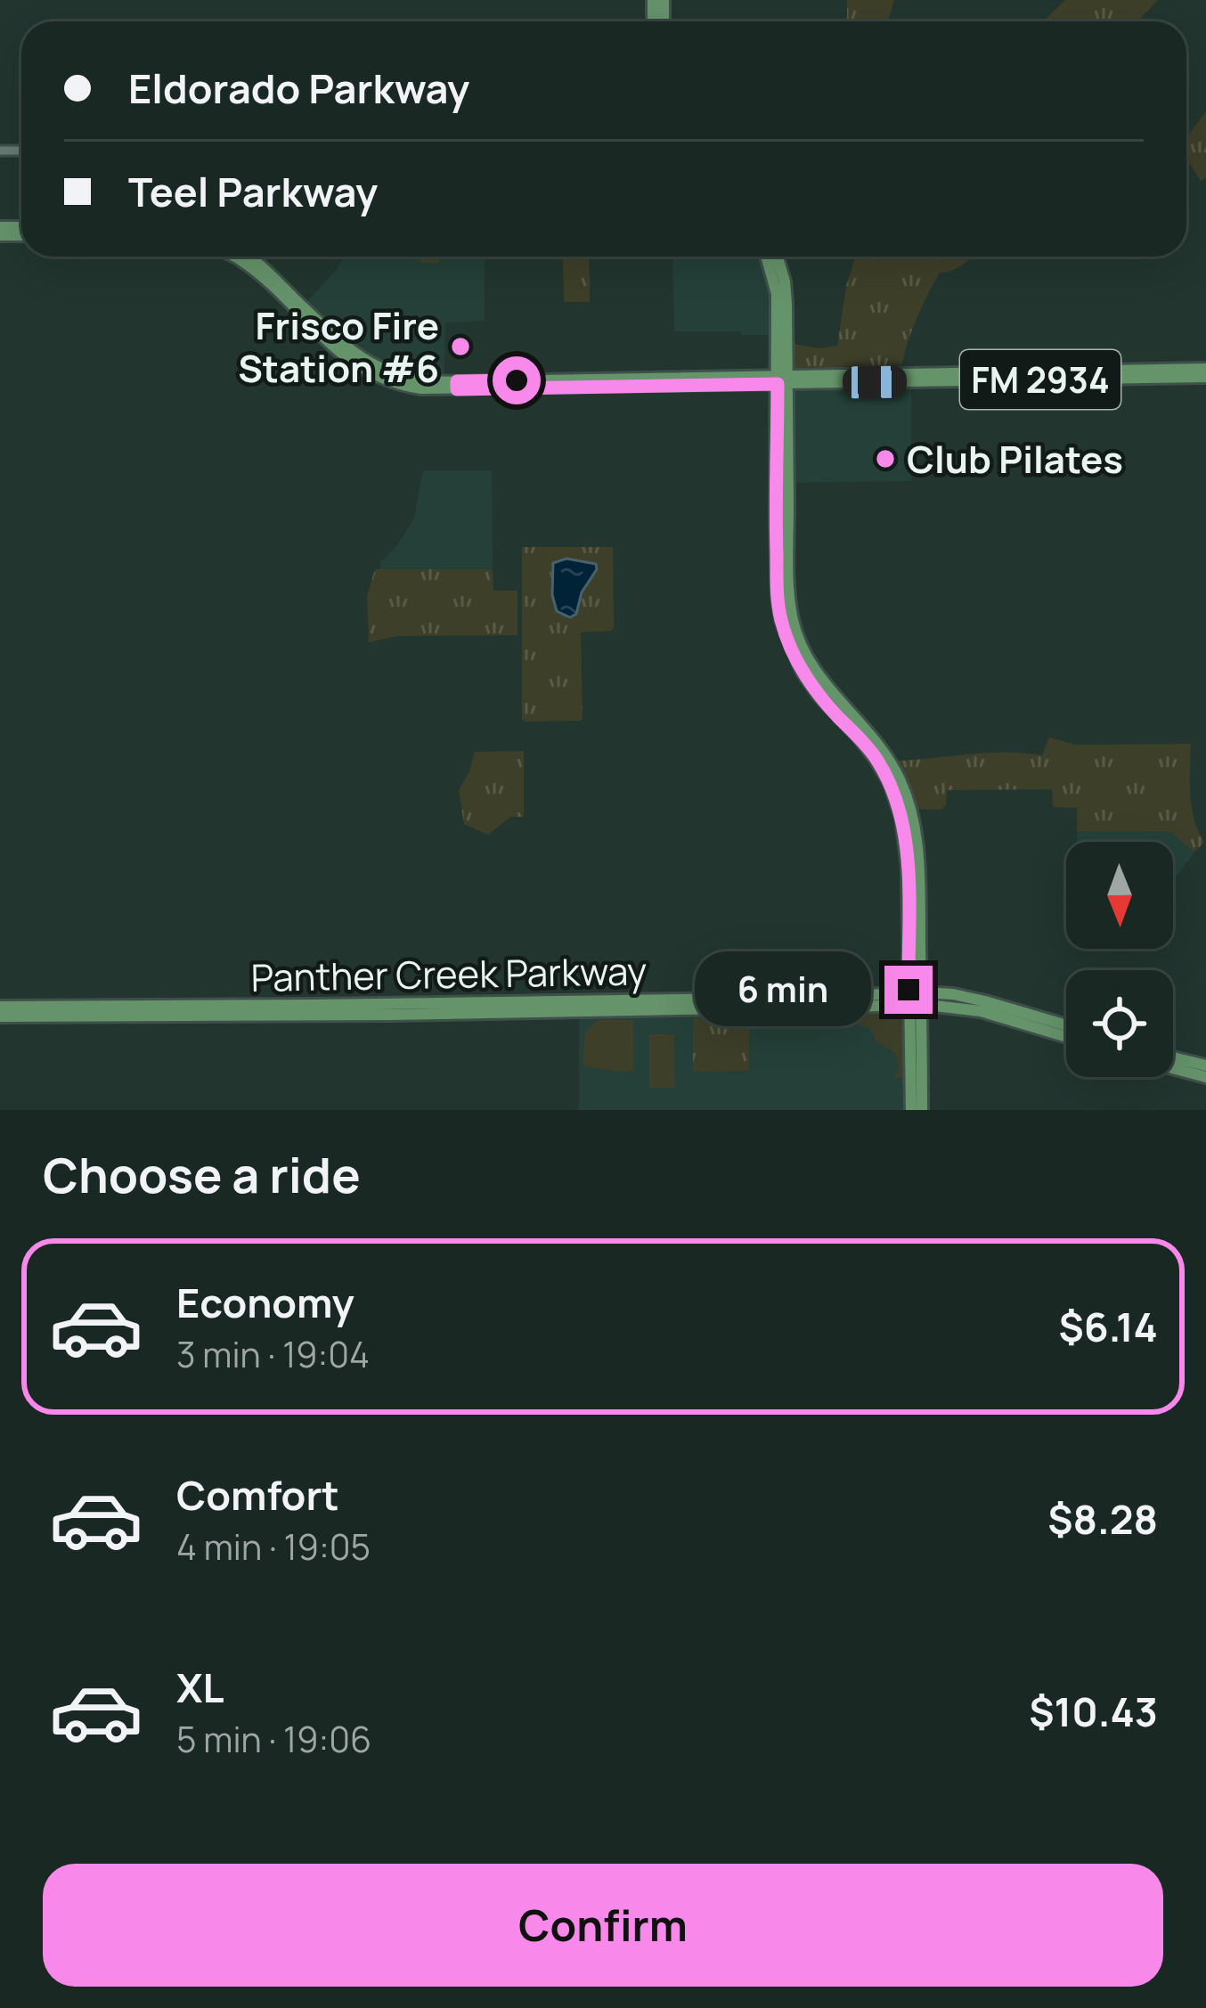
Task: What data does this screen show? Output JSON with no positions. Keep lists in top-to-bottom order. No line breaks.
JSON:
{"streets":{"main road":["FM 2934","Panther Creek Parkway"]},"places":["Frisco Fire Station #6","Club Pilates"],"north":"bottom","page":{"banner":["Eldorado Parkway","Teel Parkway"],"bubble":"6 min","heading":"Choose a ride","list":[{"name":"Economy","note":"3 min · 19:04","value":"$6.14"},{"name":"Comfort","note":"4 min · 19:05","value":"$8.28"},{"name":"XL","note":"5 min · 19:06","value":"$10.43"}],"buttons":"Confirm"}}
